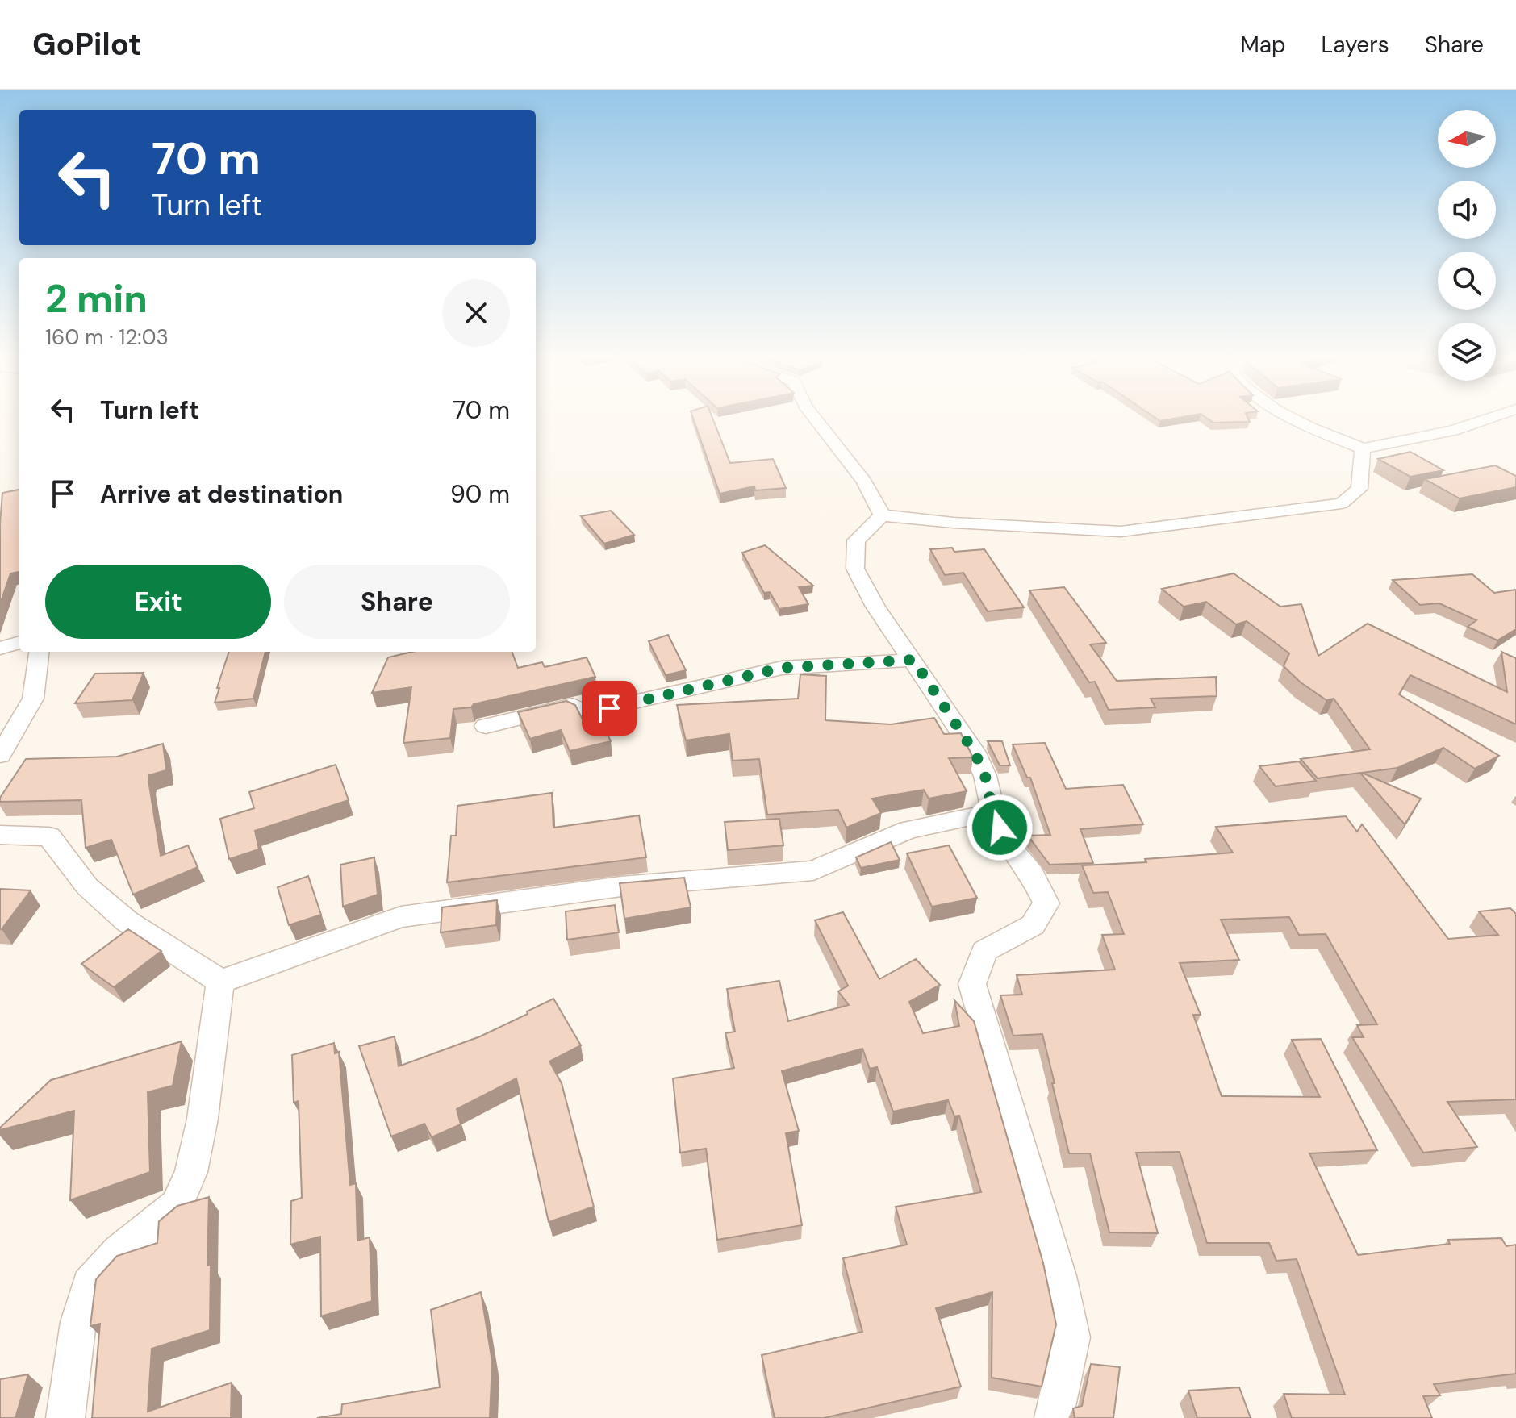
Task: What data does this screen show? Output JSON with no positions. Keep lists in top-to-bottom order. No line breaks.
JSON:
{"north":"left","page":{"header":"GoPilot","nav":["Map","Layers","Share"],"turn":["70 m","Turn left"],"heading":["2 min","160 m · 12:03"],"list":[{"name":"Turn left","value":"70 m"},{"name":"Arrive at destination","value":"90 m"}],"buttons":["Exit","Share"]}}
